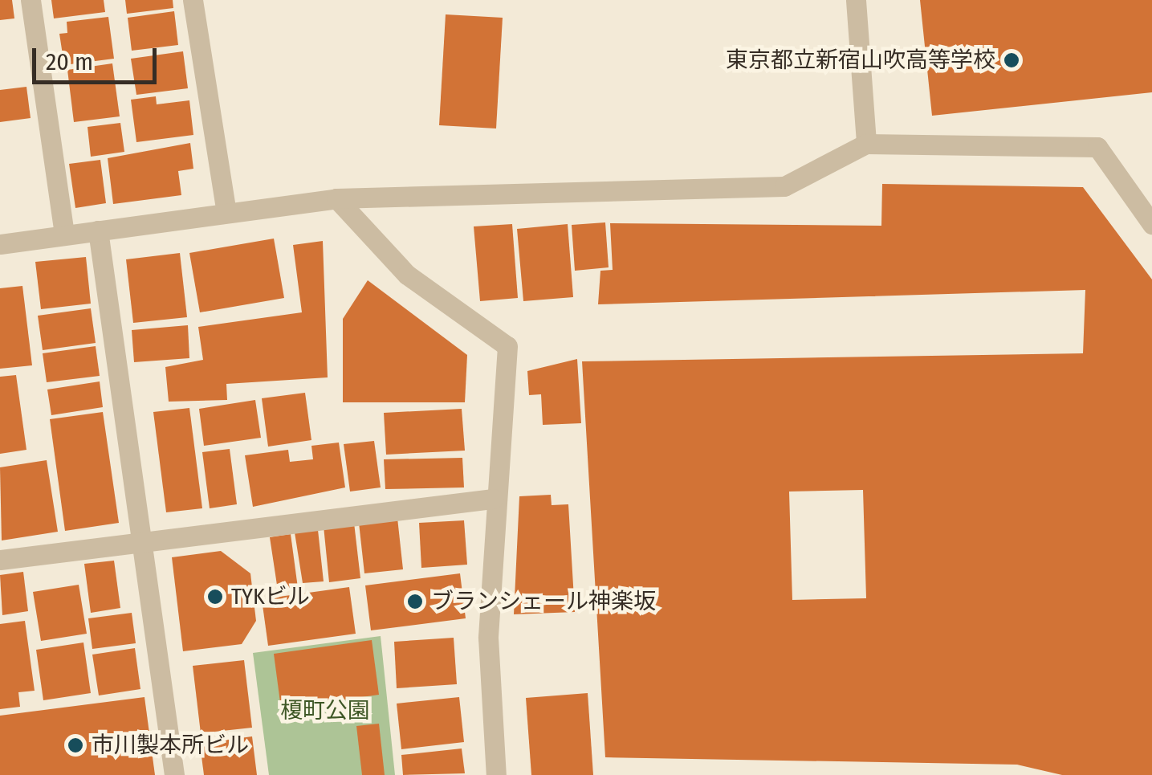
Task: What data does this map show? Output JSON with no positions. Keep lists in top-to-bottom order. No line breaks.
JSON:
{"parks":["榎町公園"],"places":["東京都立新宿山吹高等学校","TYKビル","ブランシェール神楽坂","市川製本所ビル"],"scale_bar":"20 m"}
